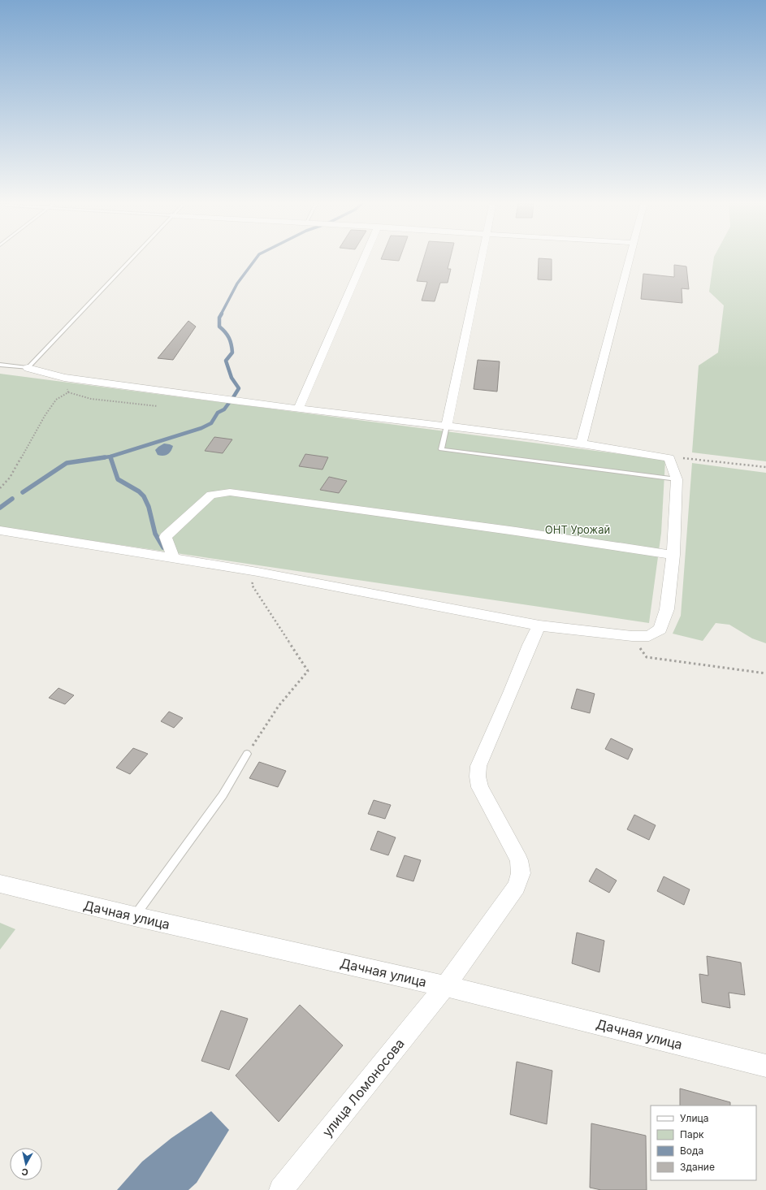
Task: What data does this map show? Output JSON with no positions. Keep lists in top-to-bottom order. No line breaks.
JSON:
{"streets":{"street":["Дачная улица","улица Ломоносова"]},"crossings":[["Дачная улица","улица Ломоносова"]],"parks":["ОНТ Урожай"],"legend":["Улица","Парк","Вода","Здание"],"north":"bottom"}
